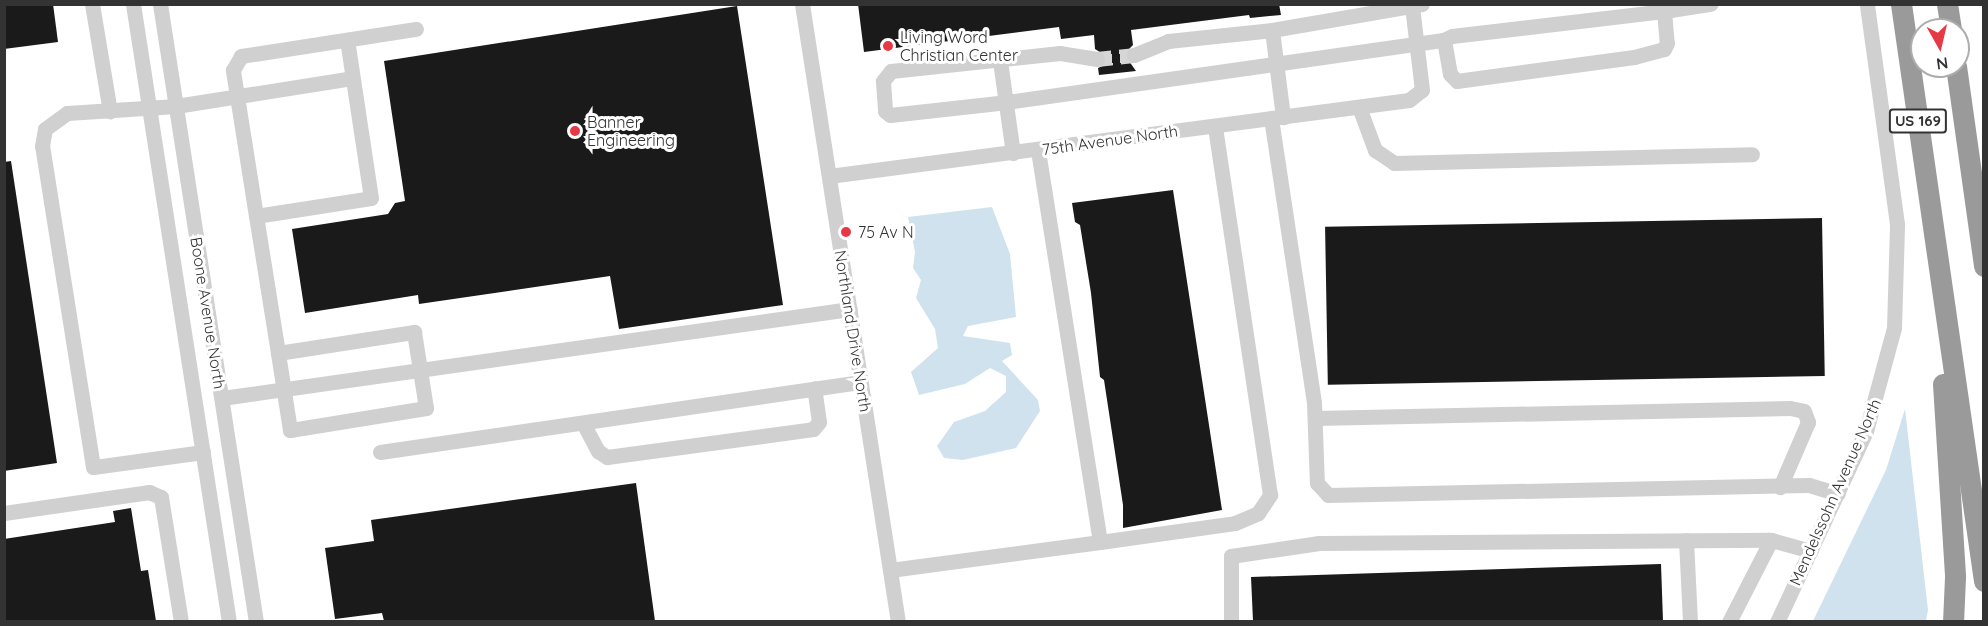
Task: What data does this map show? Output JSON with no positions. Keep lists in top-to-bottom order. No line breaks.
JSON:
{"streets":{"highway":["US 169"],"street":["75th Avenue North","Boone Avenue North","Northland Drive North","Mendelssohn Avenue North"]},"crossings":[["75th Avenue North","Northland Drive North"]],"places":["Living Word Christian Center","Banner Engineering","75 Av N"],"north":"bottom"}
